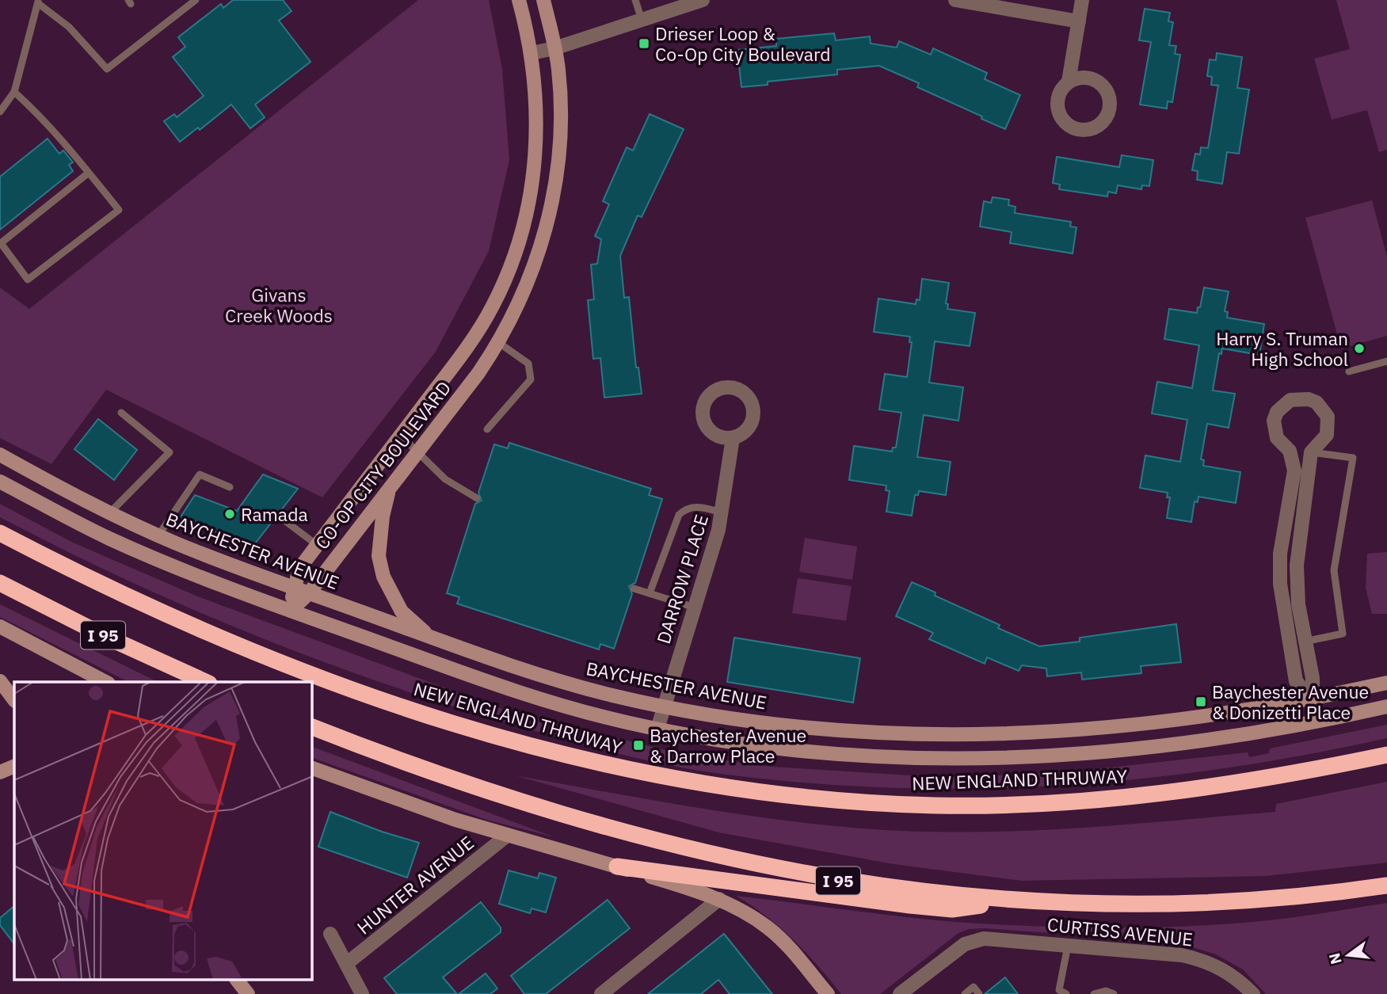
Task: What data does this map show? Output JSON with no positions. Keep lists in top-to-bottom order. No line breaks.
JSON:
{"streets":{"highway":["I 95","NEW ENGLAND THRUWAY"],"main road":["CO-OP CITY BOULEVARD","BAYCHESTER AVENUE"],"street":["DARROW PLACE","HUNTER AVENUE","CURTISS AVENUE"]},"crossings":[["CO-OP CITY BOULEVARD","BAYCHESTER AVENUE"],["BAYCHESTER AVENUE","DARROW PLACE"]],"parks":["Givans Creek Woods"],"places":{"transit":["Drieser Loop & Co-Op City Boulevard","Baychester Avenue & Donizetti Place","Baychester Avenue & Darrow Place"],"other":["Harry S. Truman High School","Ramada"]},"north":"left"}
